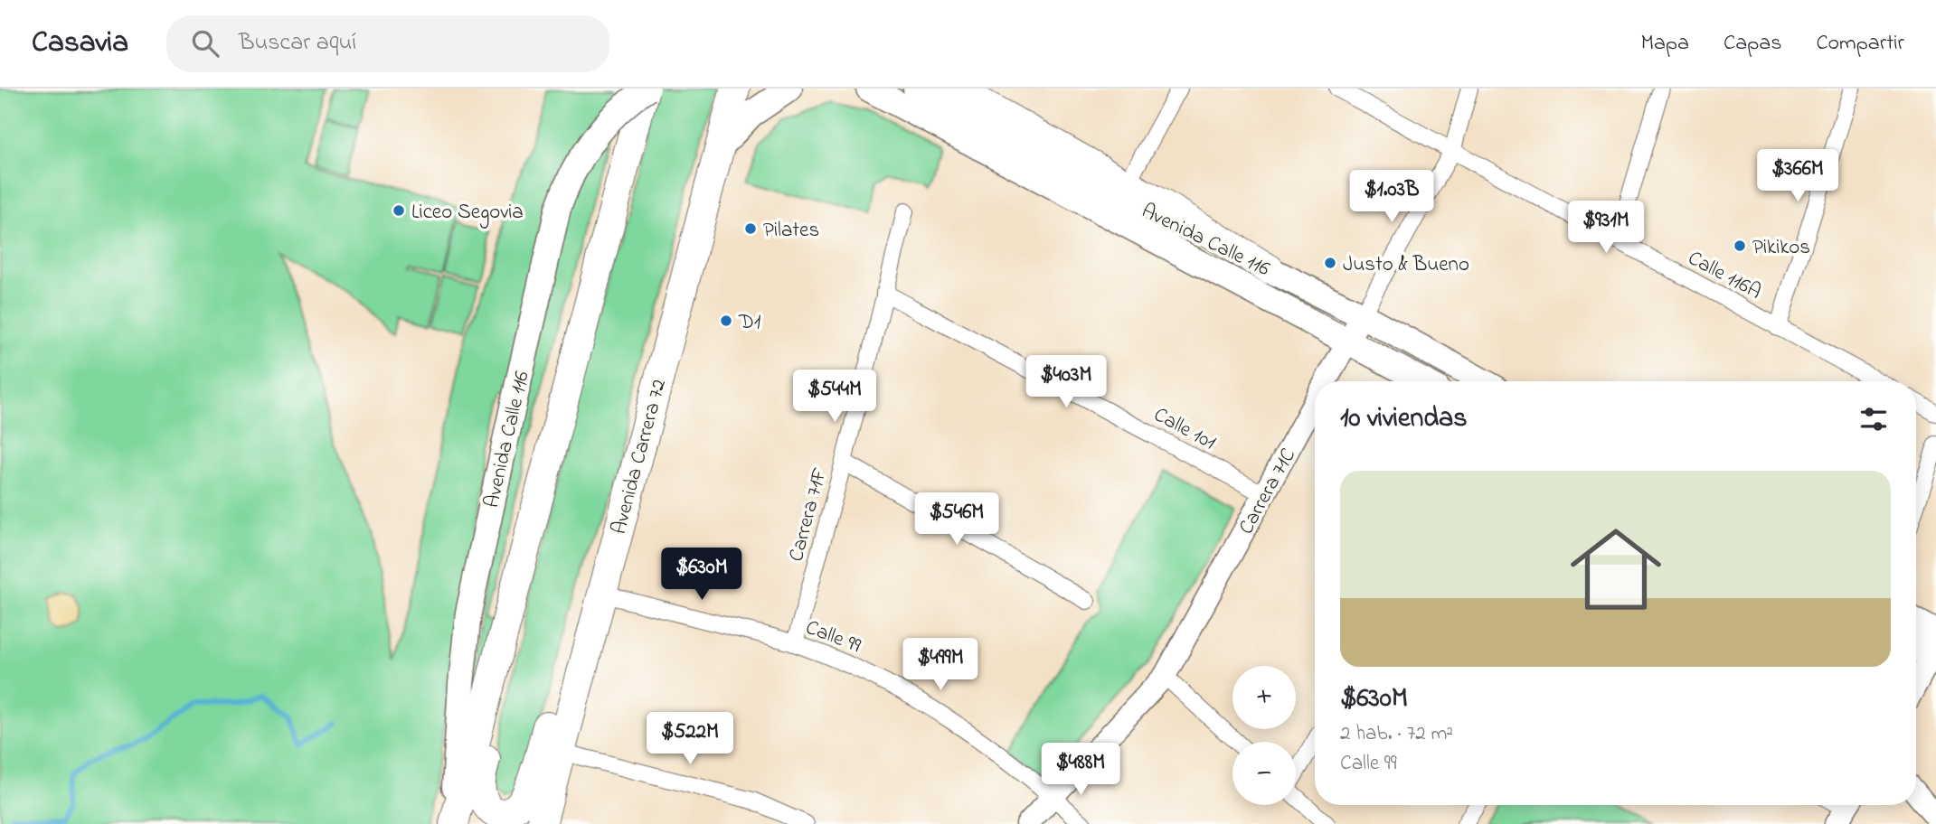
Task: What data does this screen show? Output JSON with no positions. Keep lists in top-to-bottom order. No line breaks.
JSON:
{"streets":{"highway":["Avenida Carrera 72"],"main road":["Avenida Calle 116"],"street":["Calle 116A","Calle 101","Carrera 71C","Carrera 71F","Calle 99"]},"crossings":[["Avenida Calle 116","Carrera 71C"],["Calle 116A","Carrera 71C"],["Calle 101","Carrera 71C"],["Calle 101","Carrera 71F"],["Avenida Carrera 72","Calle 99"],["Carrera 71C","Calle 99"],["Carrera 71F","Calle 99"]],"places":["Liceo Segovia","Pilates","Pikikos","Justo & Bueno","D1"],"page":{"header":"Casavia","search":"Buscar aquí","nav":["Mapa","Capas","Compartir"],"price":["$366M","$1.03B","$931M","$403M","$544M","$546M","$630M","$499M","$522M","$488M"],"heading":"10 viviendas","list":[{"name":"$630M","note":"2 hab. · 72 m² · Calle 99"}],"map_buttons":["+","−"]}}
